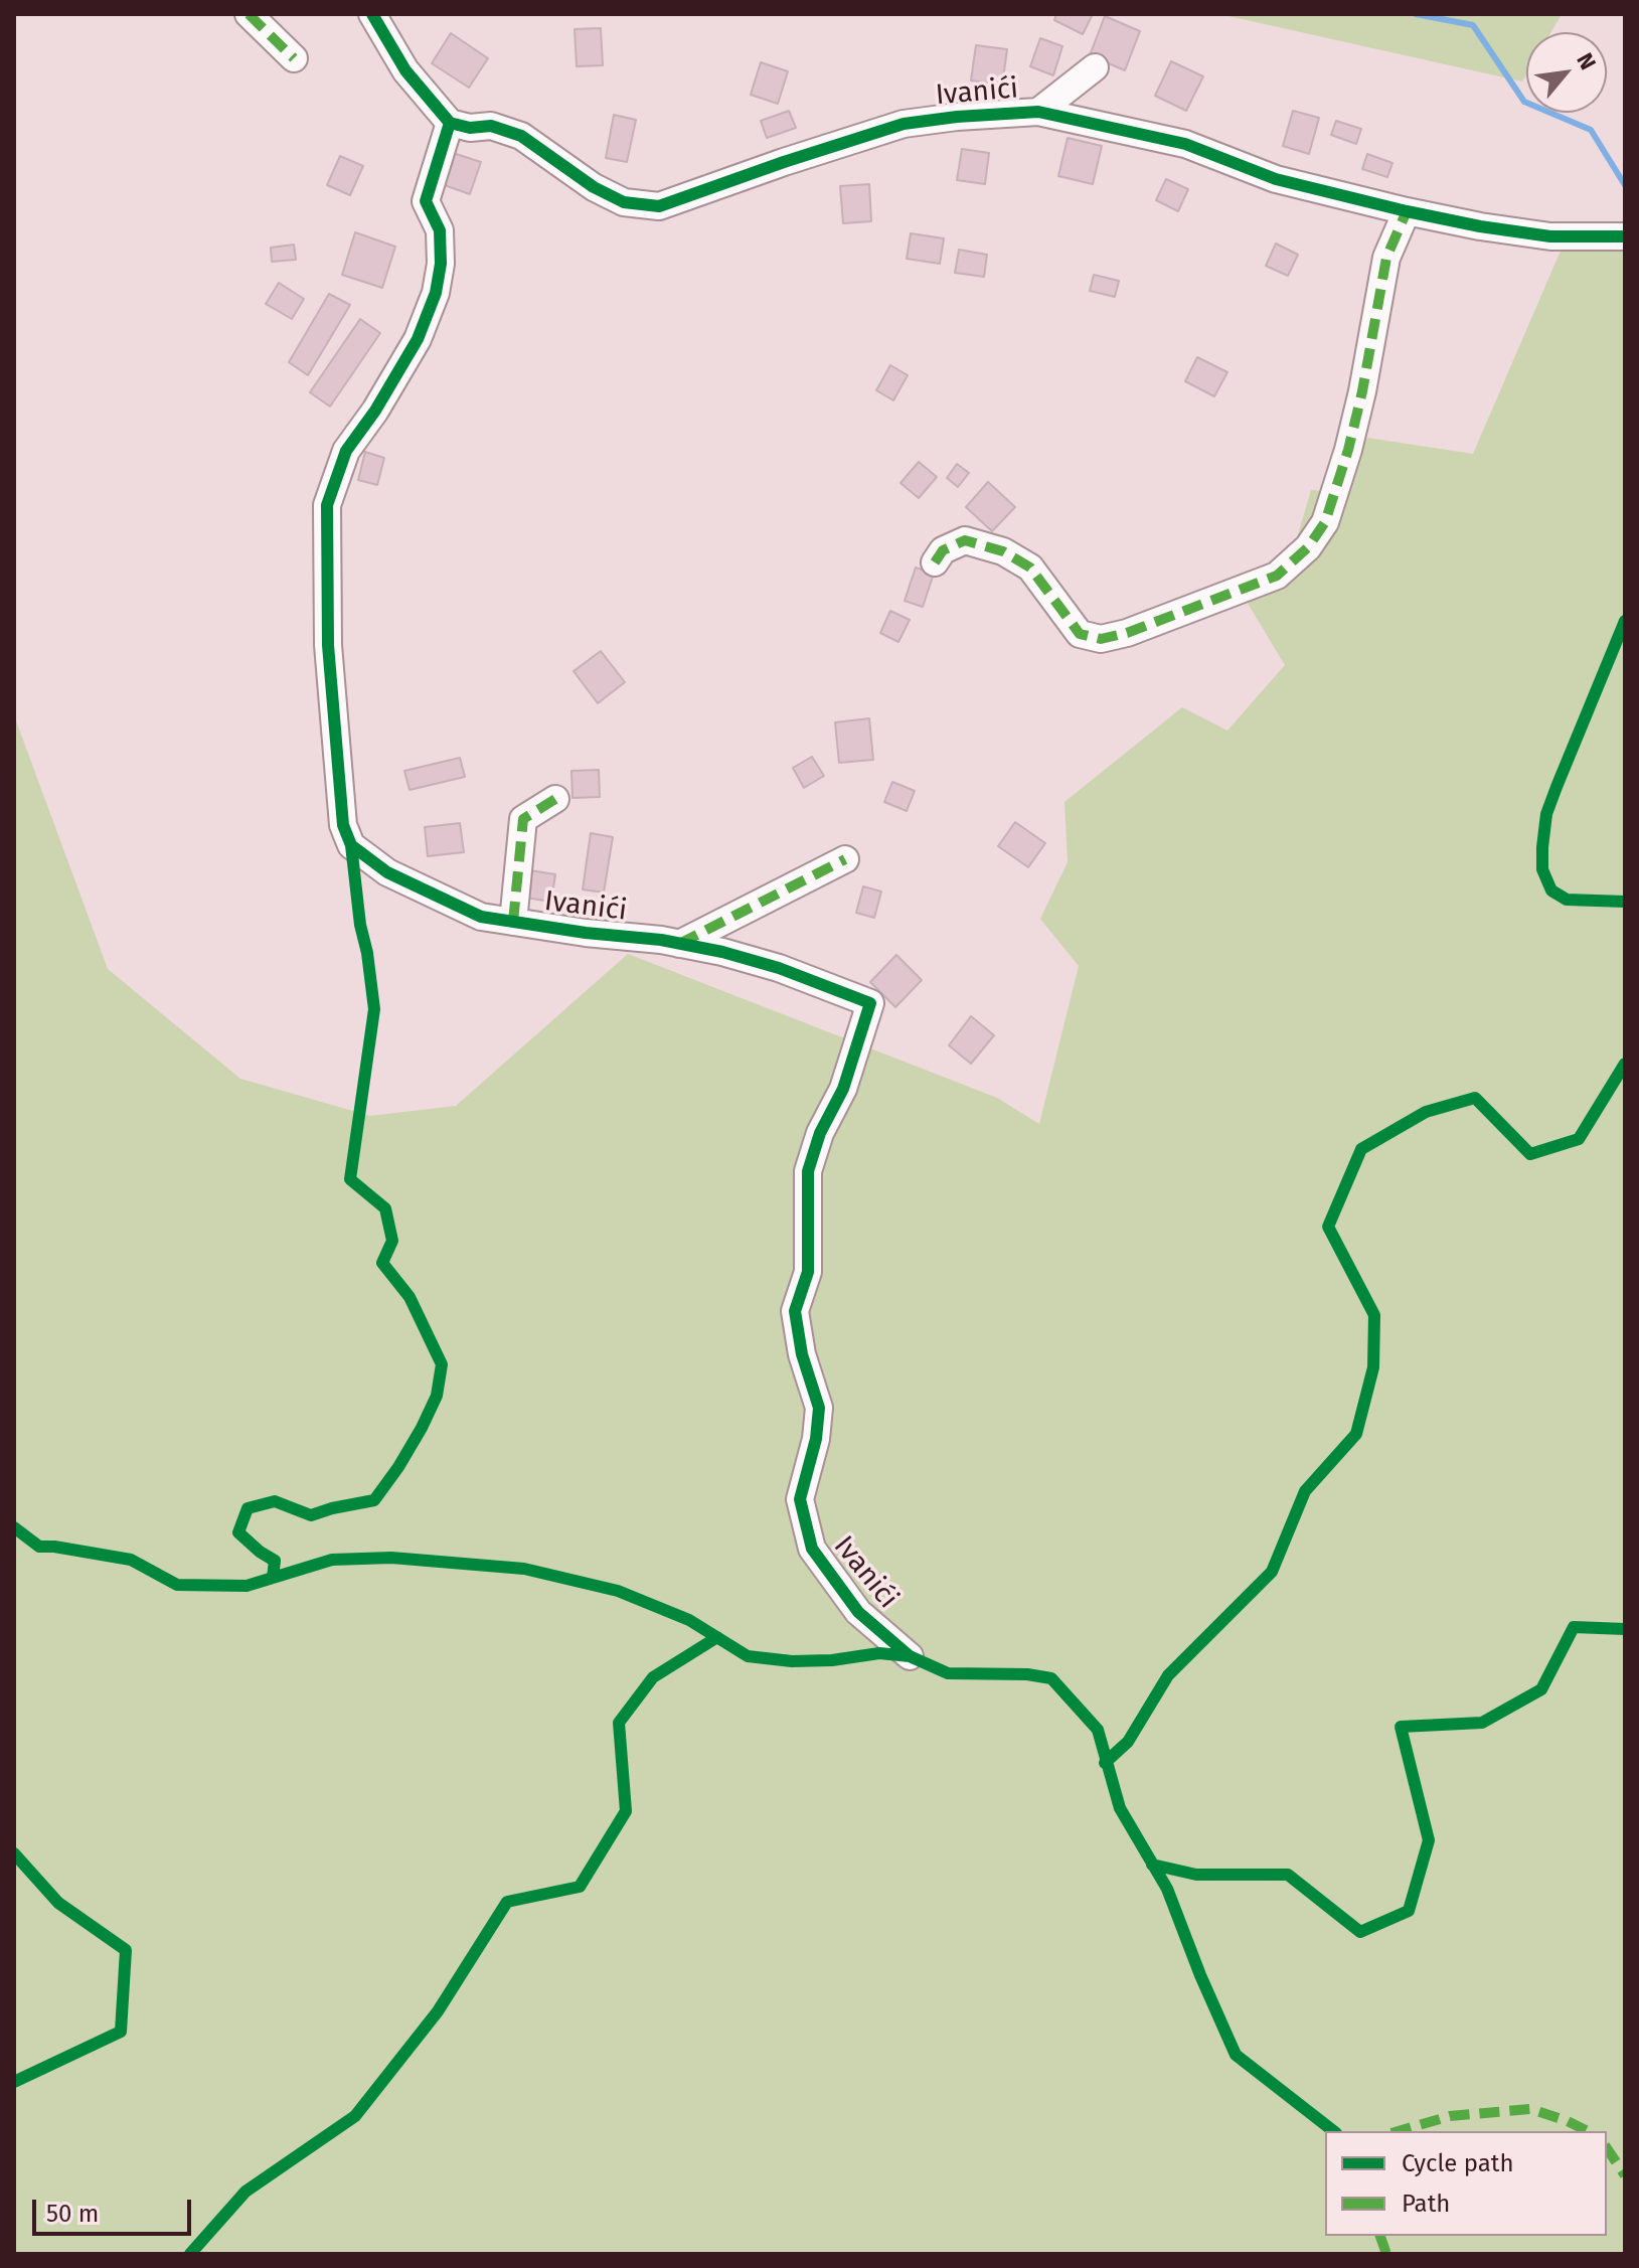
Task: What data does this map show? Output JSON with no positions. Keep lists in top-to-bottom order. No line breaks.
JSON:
{"streets":{"street":["Ivanići"]},"legend":["Cycle path","Path"],"scale_bar":"50 m","north":"top right"}
